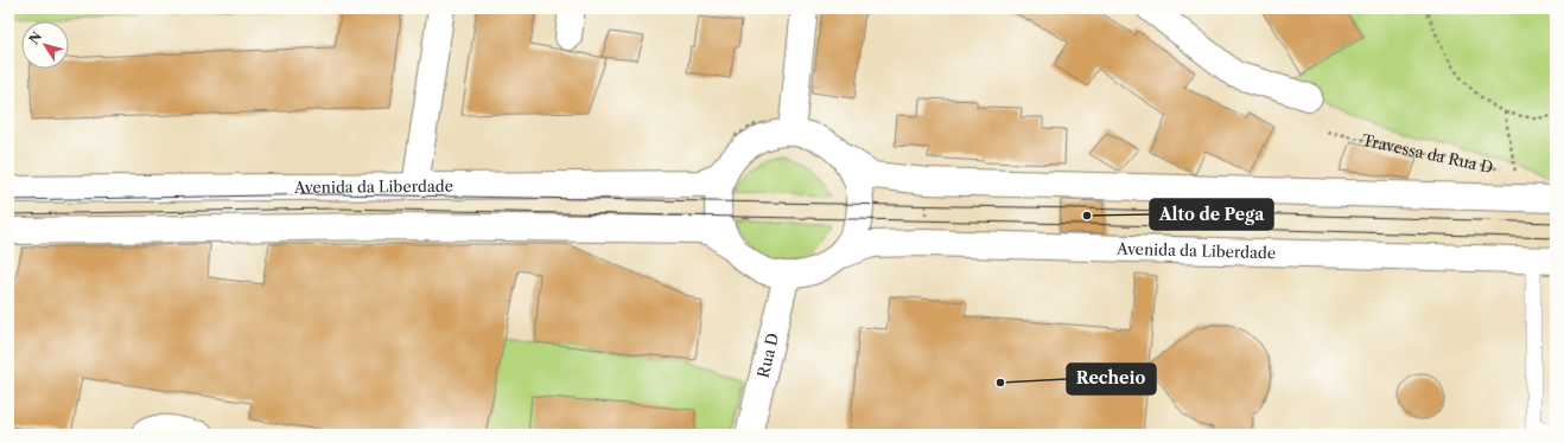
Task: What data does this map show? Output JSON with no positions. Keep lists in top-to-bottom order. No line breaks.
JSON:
{"streets":{"street":["Avenida da Liberdade","Rua D"],"path":["Travessa da Rua D"]},"crossings":[["Avenida da Liberdade","Rua D"]],"places":["Alto de Pega","Recheio"],"north":"top left"}
